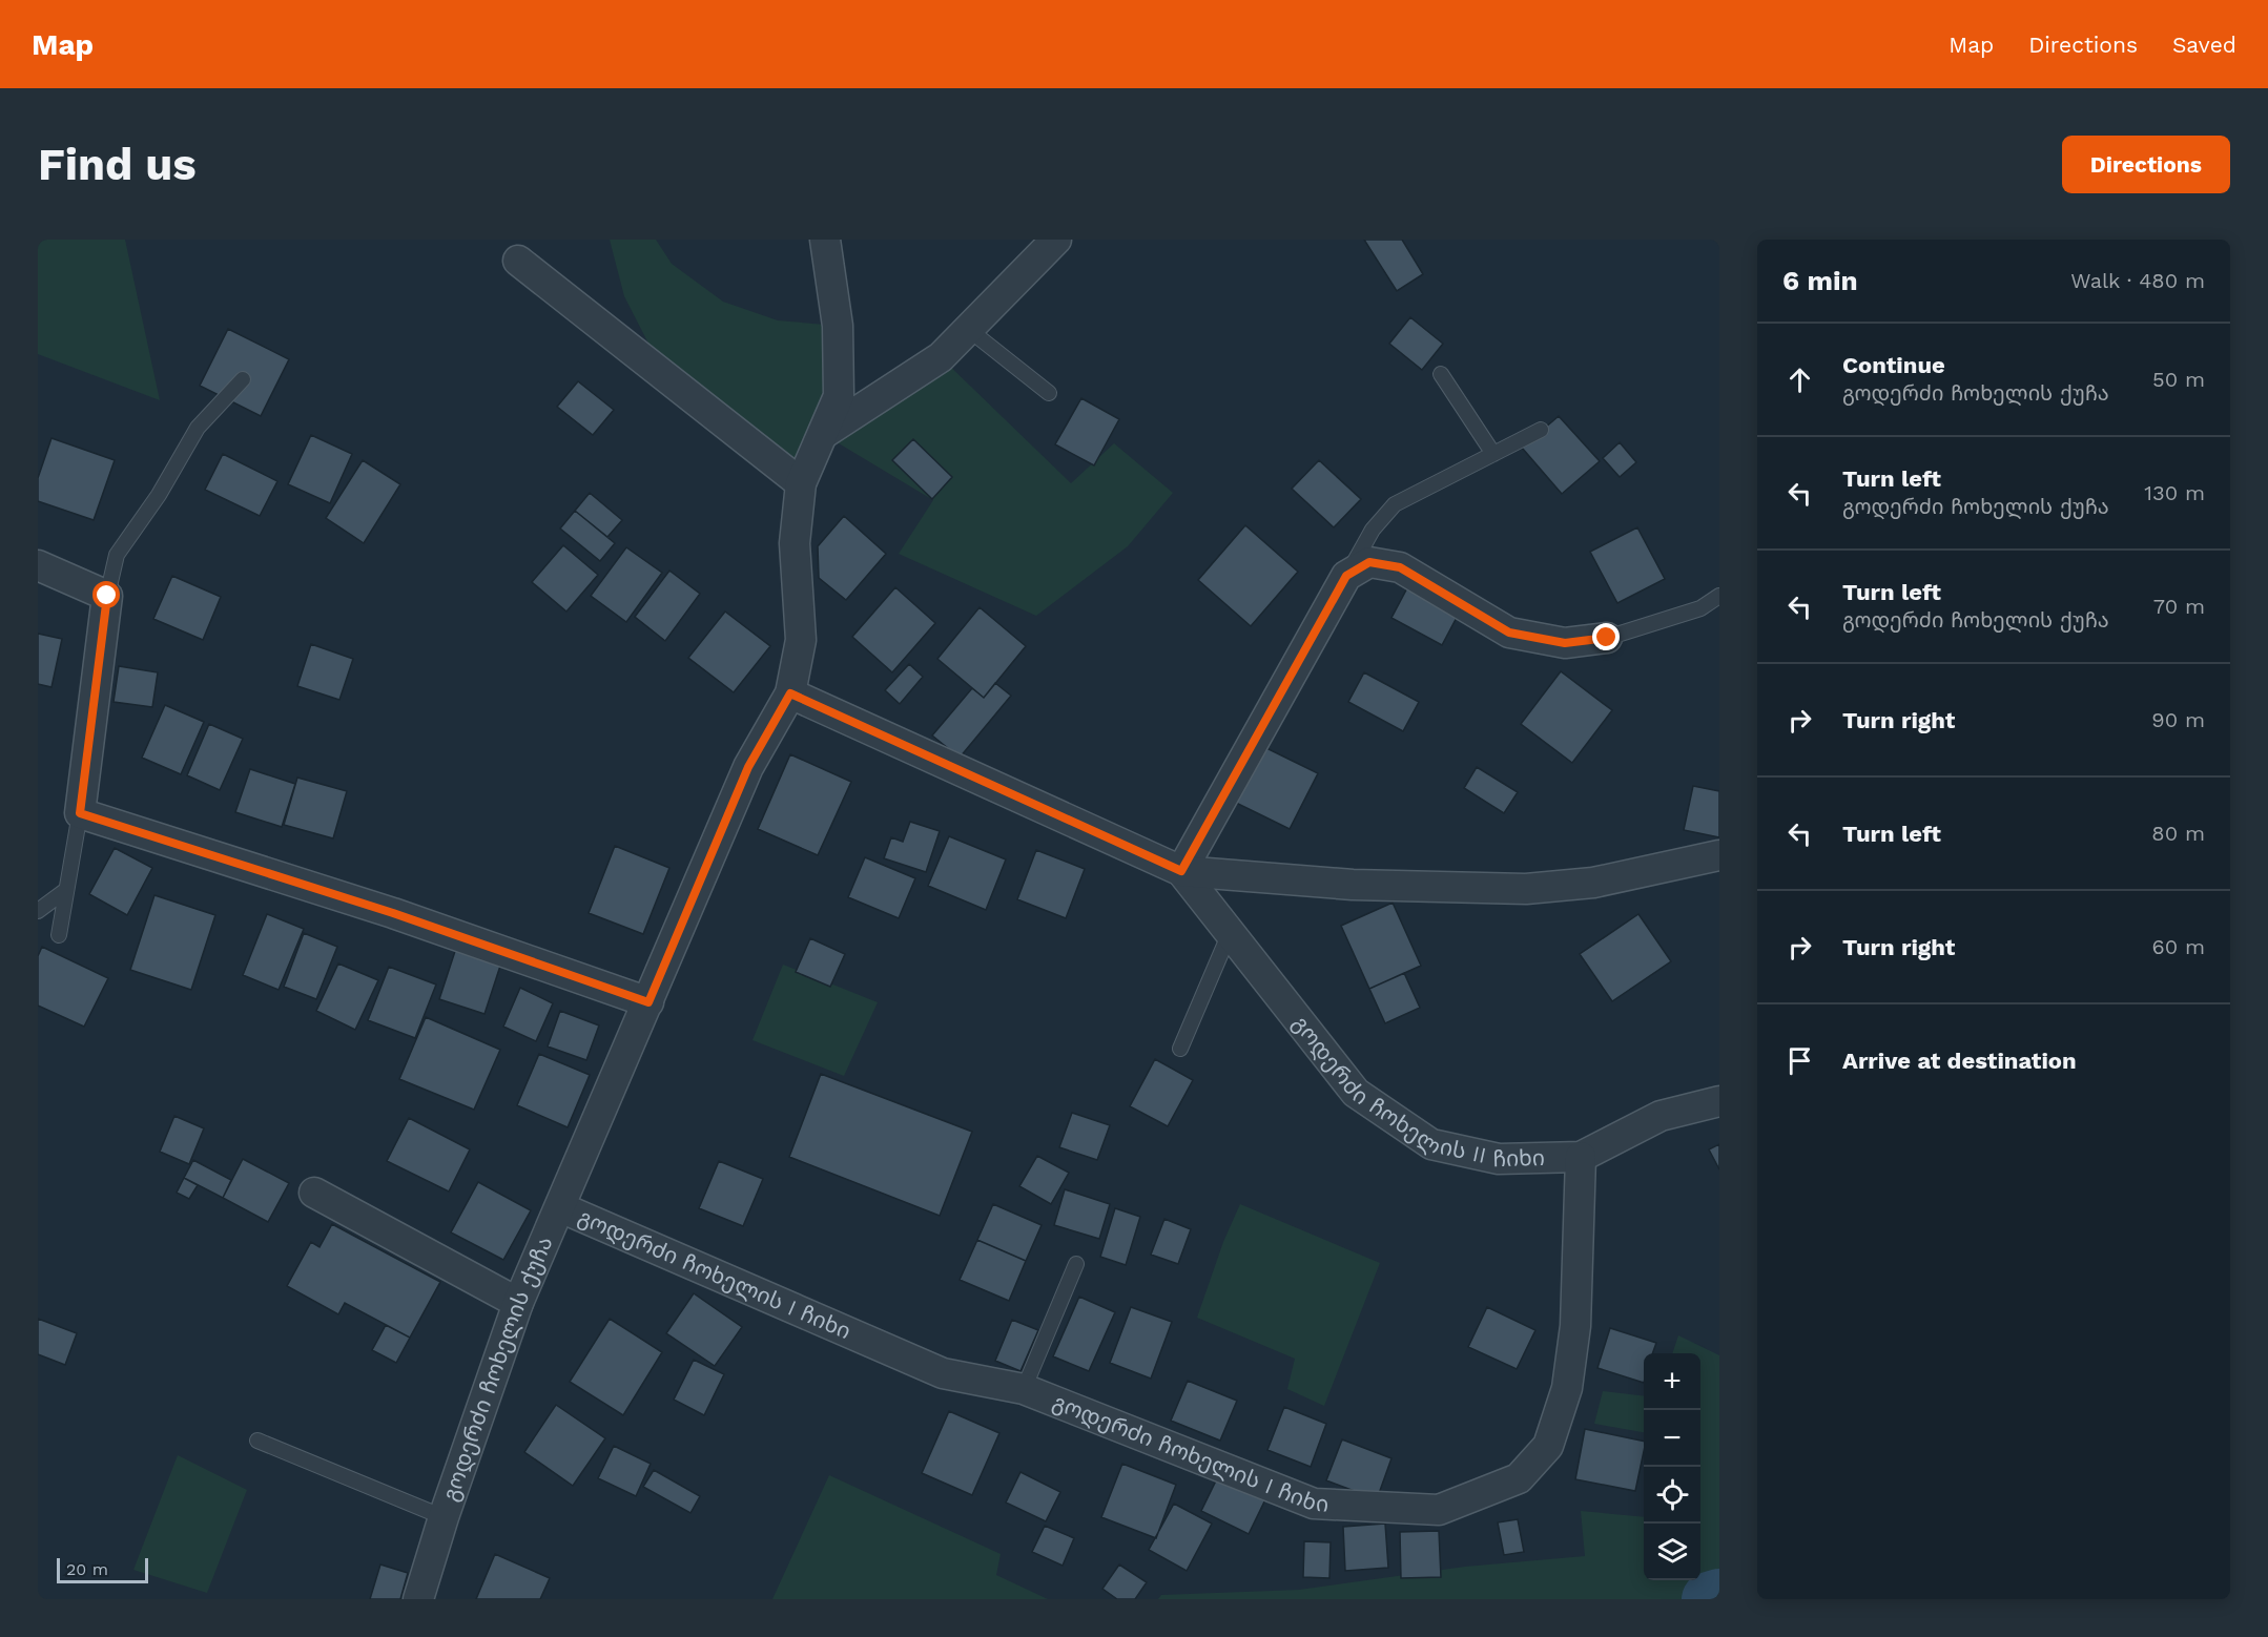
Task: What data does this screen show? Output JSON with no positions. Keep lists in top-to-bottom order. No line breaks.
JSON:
{"streets":{"street":["გოდერძი ჩოხელის II ჩიხი","გოდერძი ჩოხელის I ჩიხი","გოდერძი ჩოხელის ქუჩა"]},"crossings":[["გოდერძი ჩოხელის II ჩიხი","გოდერძი ჩოხელის I ჩიხი"],["გოდერძი ჩოხელის II ჩიხი","გოდერძი ჩოხელის ქუჩა"],["გოდერძი ჩოხელის I ჩიხი","გოდერძი ჩოხელის ქუჩა"]],"scale_bar":"20 m","page":{"header":"Map","nav":["Map","Directions","Saved"],"buttons":"Directions","title":"Find us","heading":["6 min","Walk · 480 m"],"list":[["Continue","გოდერძი ჩოხელის ქუჩა","50 m"],["Turn left","გოდერძი ჩოხელის ქუჩა","130 m"],["Turn left","გოდერძი ჩოხელის ქუჩა","70 m"],["Turn right","90 m"],["Turn left","80 m"],["Turn right","60 m"],"Arrive at destination"],"map_buttons":["+","−"],"scale":"20 m"}}
